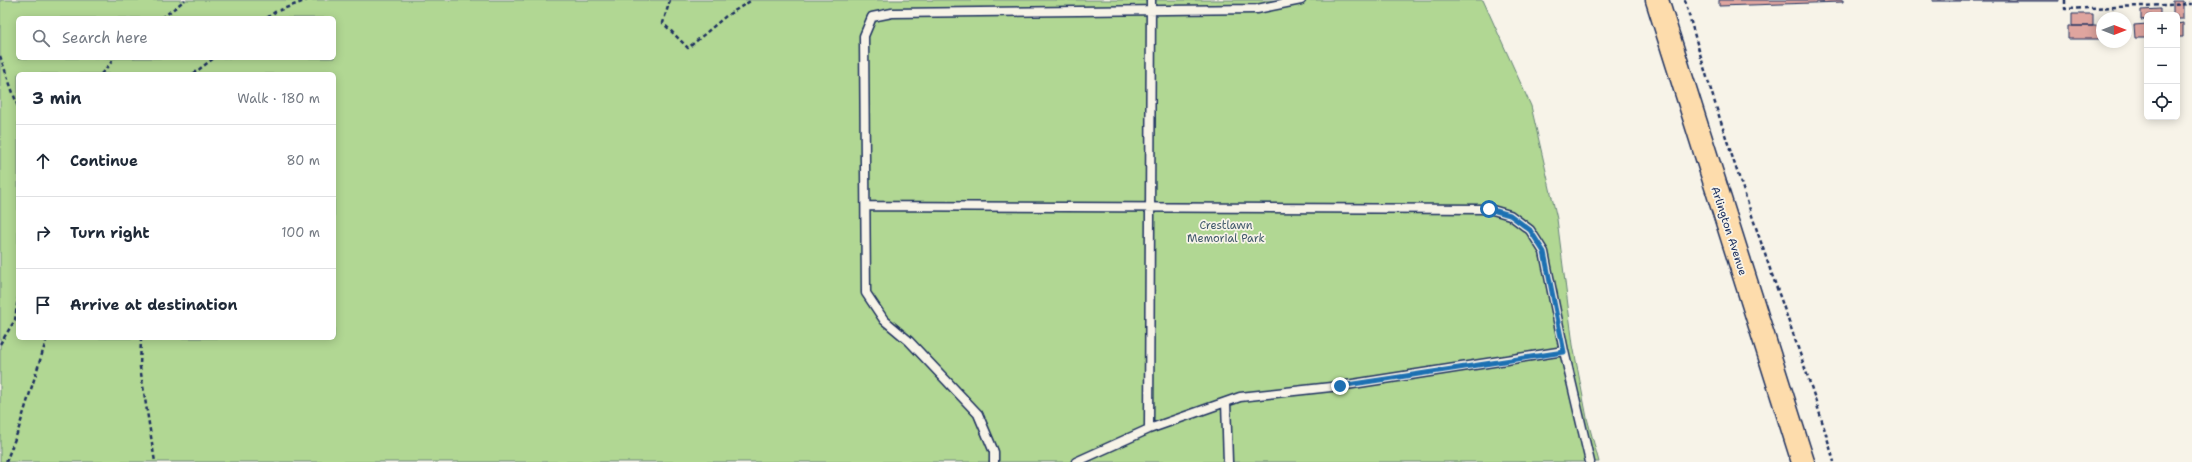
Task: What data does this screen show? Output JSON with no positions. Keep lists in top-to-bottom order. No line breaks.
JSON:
{"streets":{"main road":["Arlington Avenue"]},"parks":["Crestlawn Memorial Park"],"north":"right","page":{"map_buttons":["+","−"],"search":"Search here","heading":["3 min","Walk · 180 m"],"list":[["Continue","80 m"],["Turn right","100 m"],"Arrive at destination"]}}
